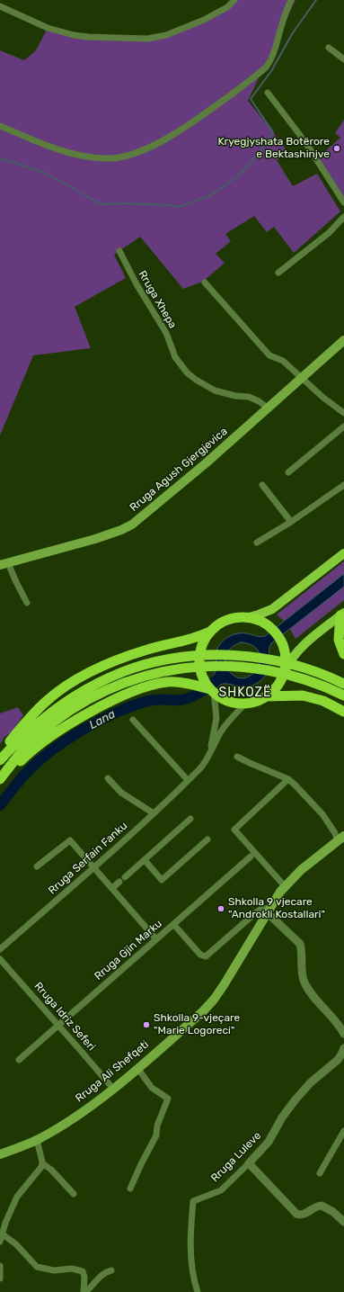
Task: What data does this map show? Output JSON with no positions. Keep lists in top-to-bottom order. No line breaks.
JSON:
{"streets":{"main road":["Rruga Agush Gjergjevica","Rruga Ali Shefqeti"],"street":["Rruga Xhepa","Rruga Serfain Fanku","Rruga Gjin Marku","Rruga Idriz Seferi","Rruga Luleve"]},"crossings":[["Rruga Xhepa","Rruga Agush Gjergjevica"],["Rruga Gjin Marku","Rruga Idriz Seferi"],["Rruga Idriz Seferi","Rruga Ali Shefqeti"]],"districts":["SHKOZË"],"water":["Lana"],"places":["Kryegjyshata Botërore e Bektashinjve","Shkolla 9 vjecare \"Androkli Kostallari\"","Shkolla 9-vjeçare \"Marie Logoreci\""]}
